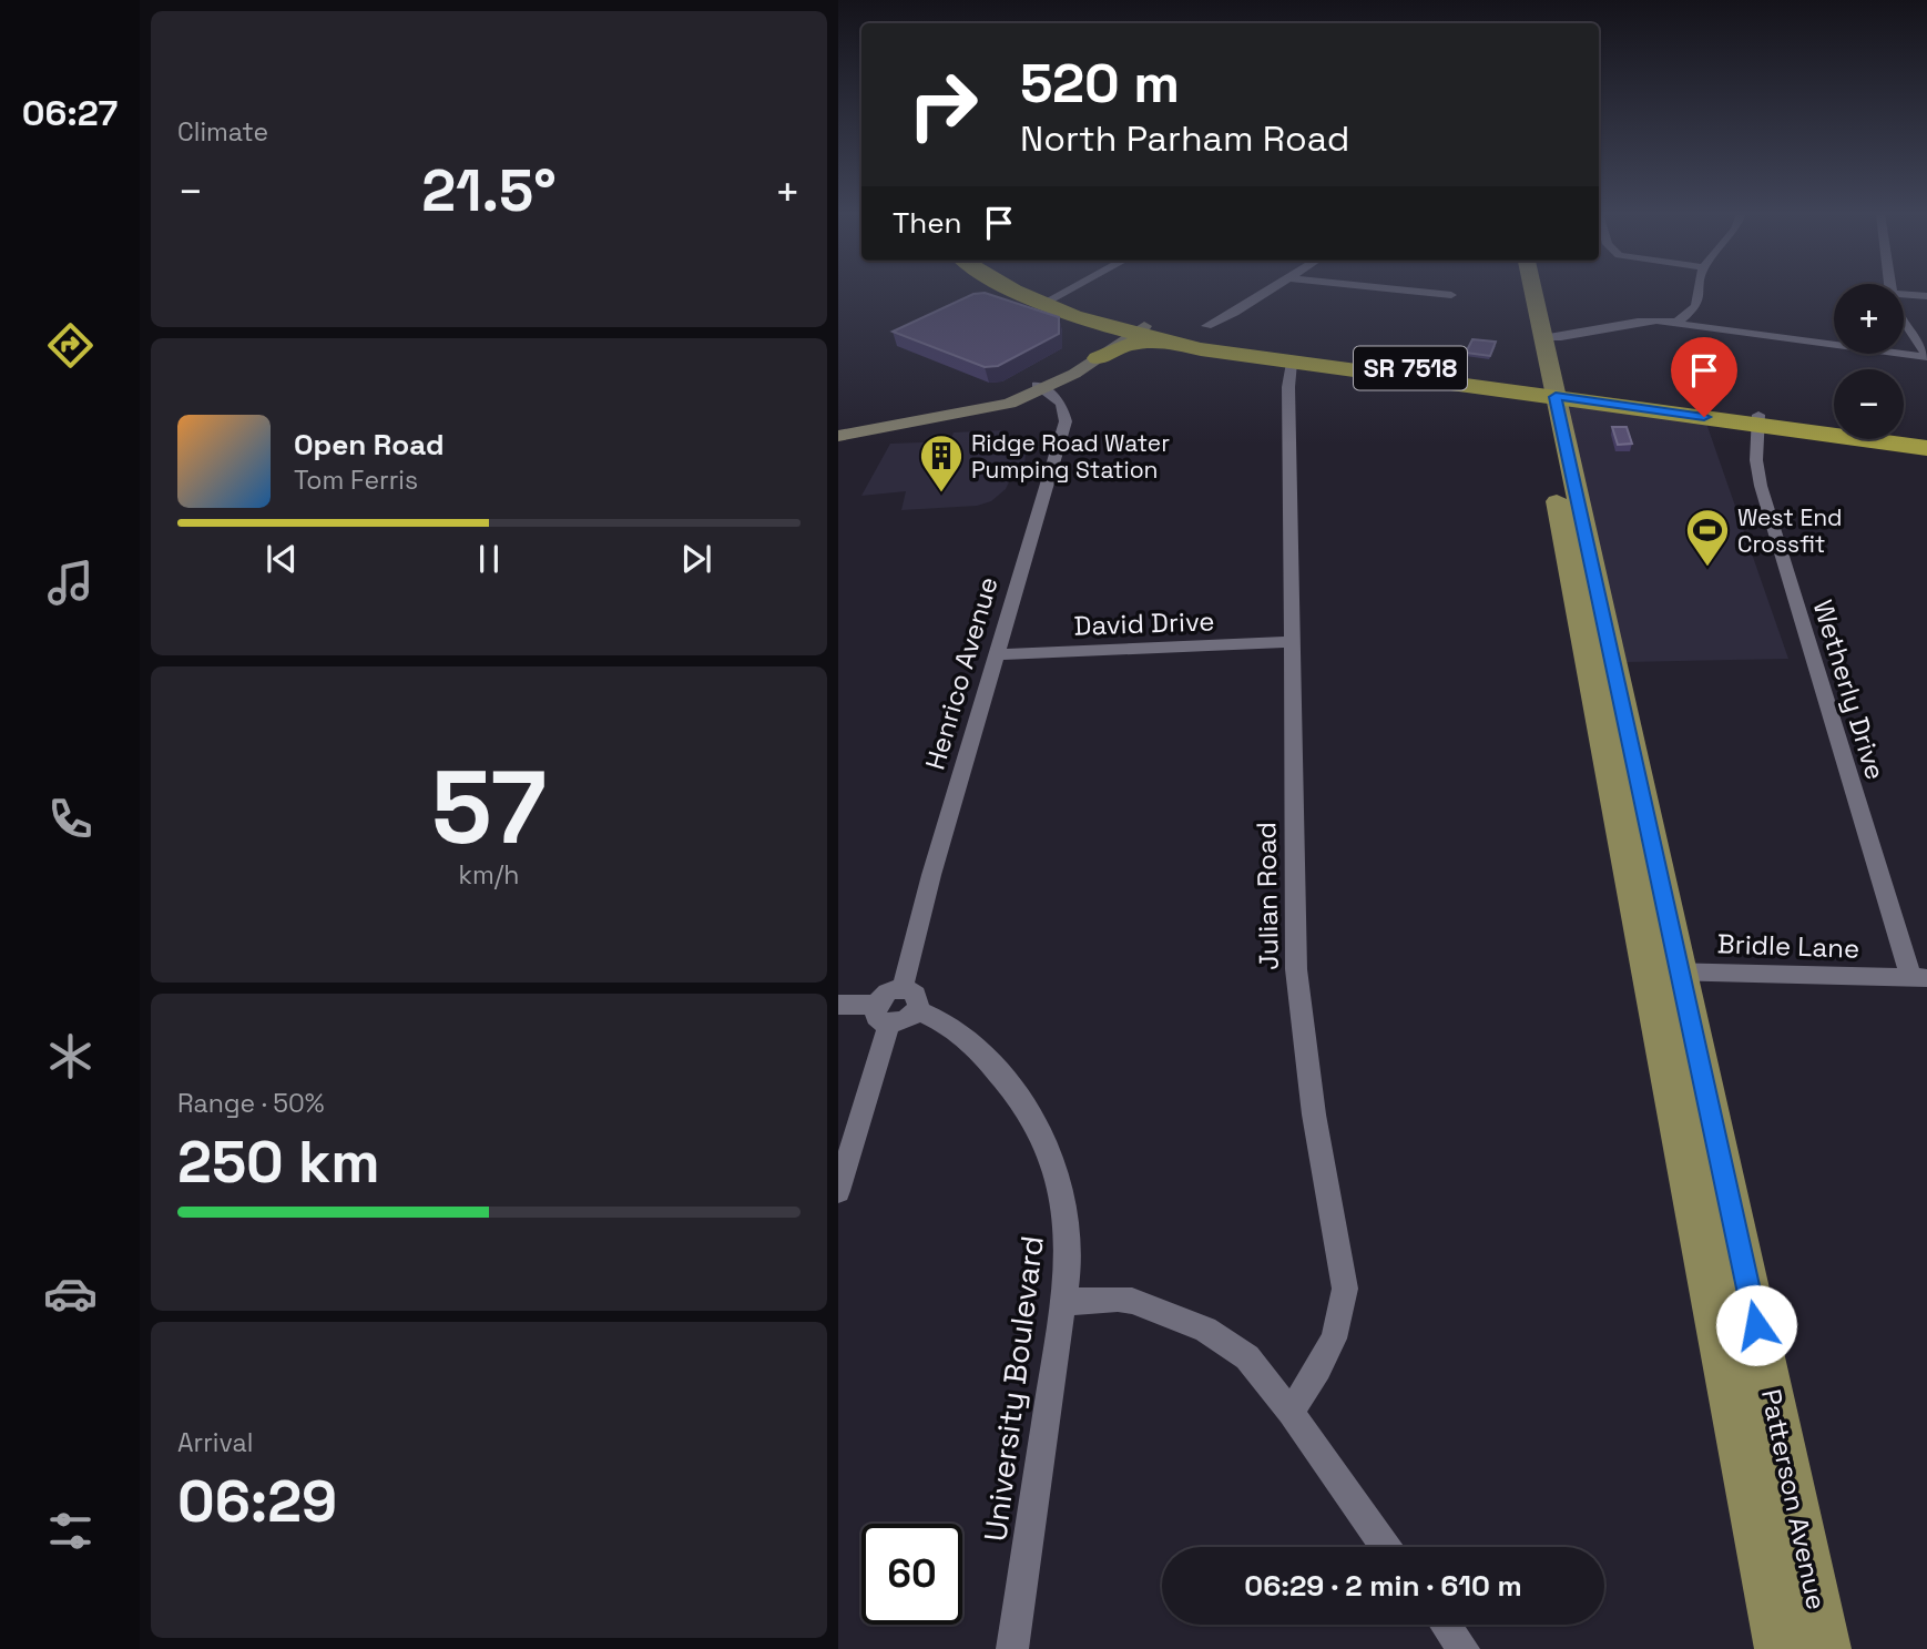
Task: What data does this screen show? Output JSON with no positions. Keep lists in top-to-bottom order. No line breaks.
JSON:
{"streets":{"highway":["SR 7518"],"main road":["Patterson Avenue"],"street":["David Drive","Henrico Avenue","Wetherly Drive","Julian Road","Bridle Lane","University Boulevard"]},"crossings":[["SR 7518","Wetherly Drive"],["SR 7518","Julian Road"],["SR 7518","Patterson Avenue"],["David Drive","Henrico Avenue"],["David Drive","Julian Road"],["Henrico Avenue","University Boulevard"],["Wetherly Drive","Bridle Lane"],["Bridle Lane","Patterson Avenue"]],"places":{"building":["Ridge Road Water Pumping Station"],"sports":["West End Crossfit"]},"page":{"tabs":"06:27","tile":["Climate",["57","km/h"],["Range · 50%","250 km"],["Arrival","06:29"]],"turn":["520 m","North Parham Road"],"heat":["−","21.5°","+"],"then":"Then","map_buttons":["+","−"],"song":["Open Road","Tom Ferris"],"limit":"60","trip":"06:29 · 2 min · 610 m"}}
